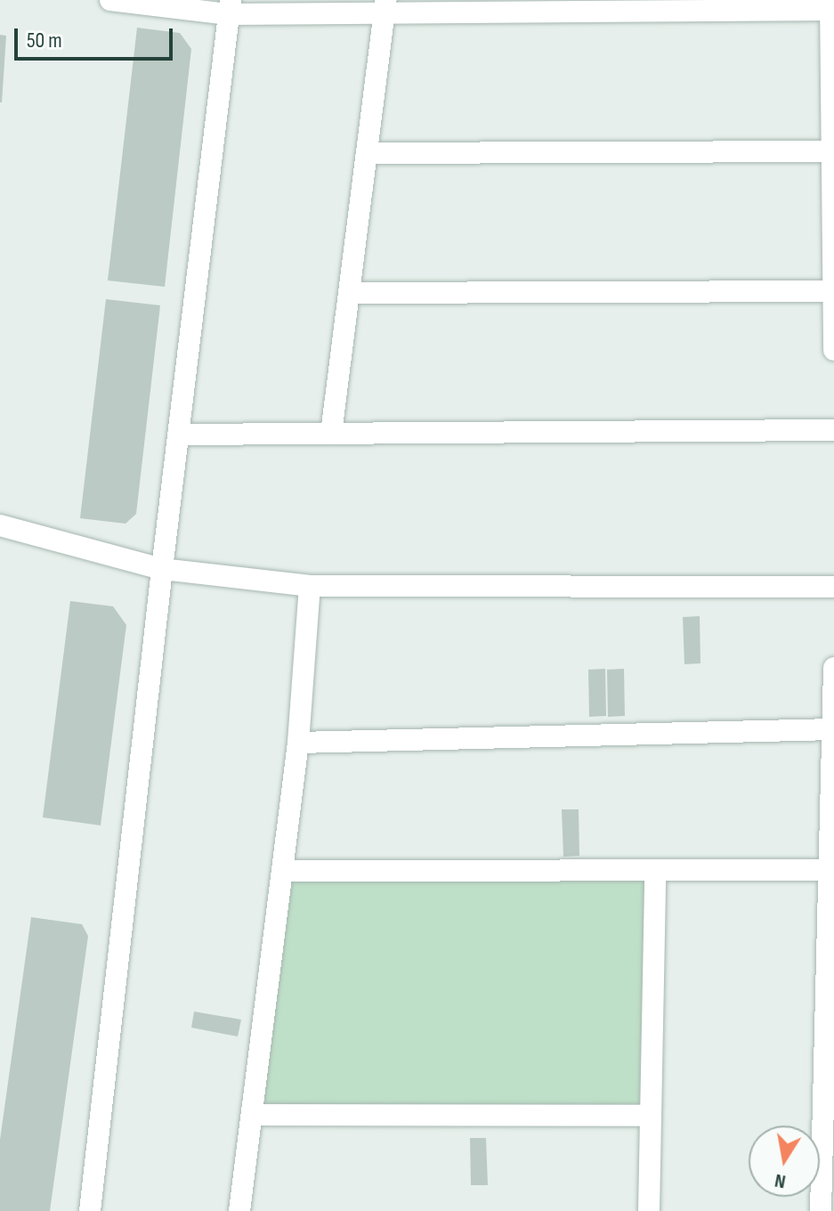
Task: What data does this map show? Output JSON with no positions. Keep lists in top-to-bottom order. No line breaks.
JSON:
{"scale_bar":"50 m","north":"bottom"}
